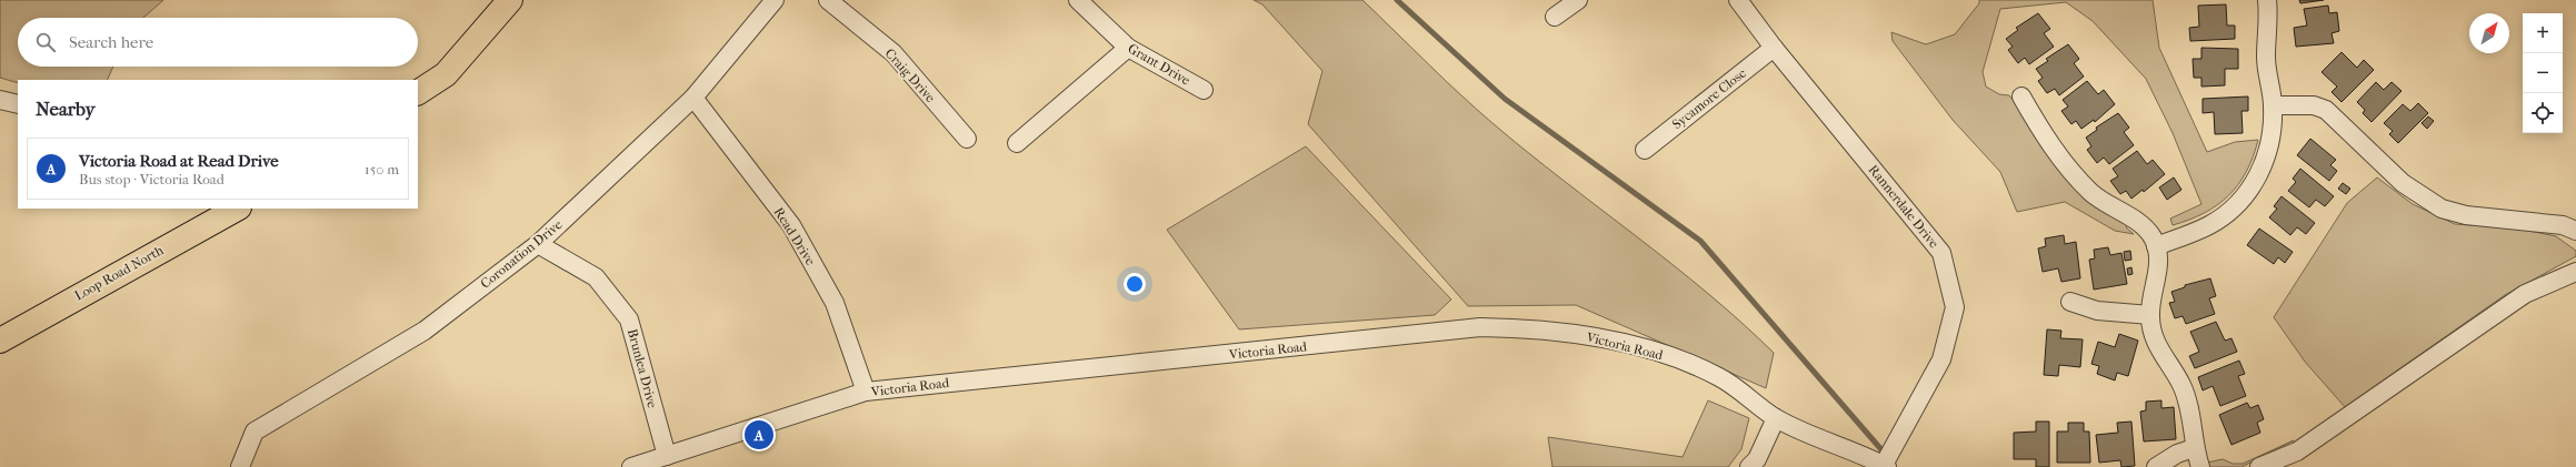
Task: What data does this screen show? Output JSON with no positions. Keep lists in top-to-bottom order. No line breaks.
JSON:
{"streets":{"highway":["Loop Road North"],"street":["Grant Drive","Craig Drive","Sycamore Close","Rannerdale Drive","Read Drive","Coronation Drive","Victoria Road","Brunlea Drive"]},"crossings":[["Sycamore Close","Rannerdale Drive"],["Rannerdale Drive","Victoria Road"],["Read Drive","Coronation Drive"],["Read Drive","Victoria Road"],["Coronation Drive","Brunlea Drive"],["Victoria Road","Brunlea Drive"]],"north":"top right","page":{"map_buttons":["+","−"],"search":"Search here","heading":"Nearby","list":[{"mark":"A","name":"Victoria Road at Read Drive","note":"Bus stop · Victoria Road","value":"150 m"}],"pins":"A"}}
